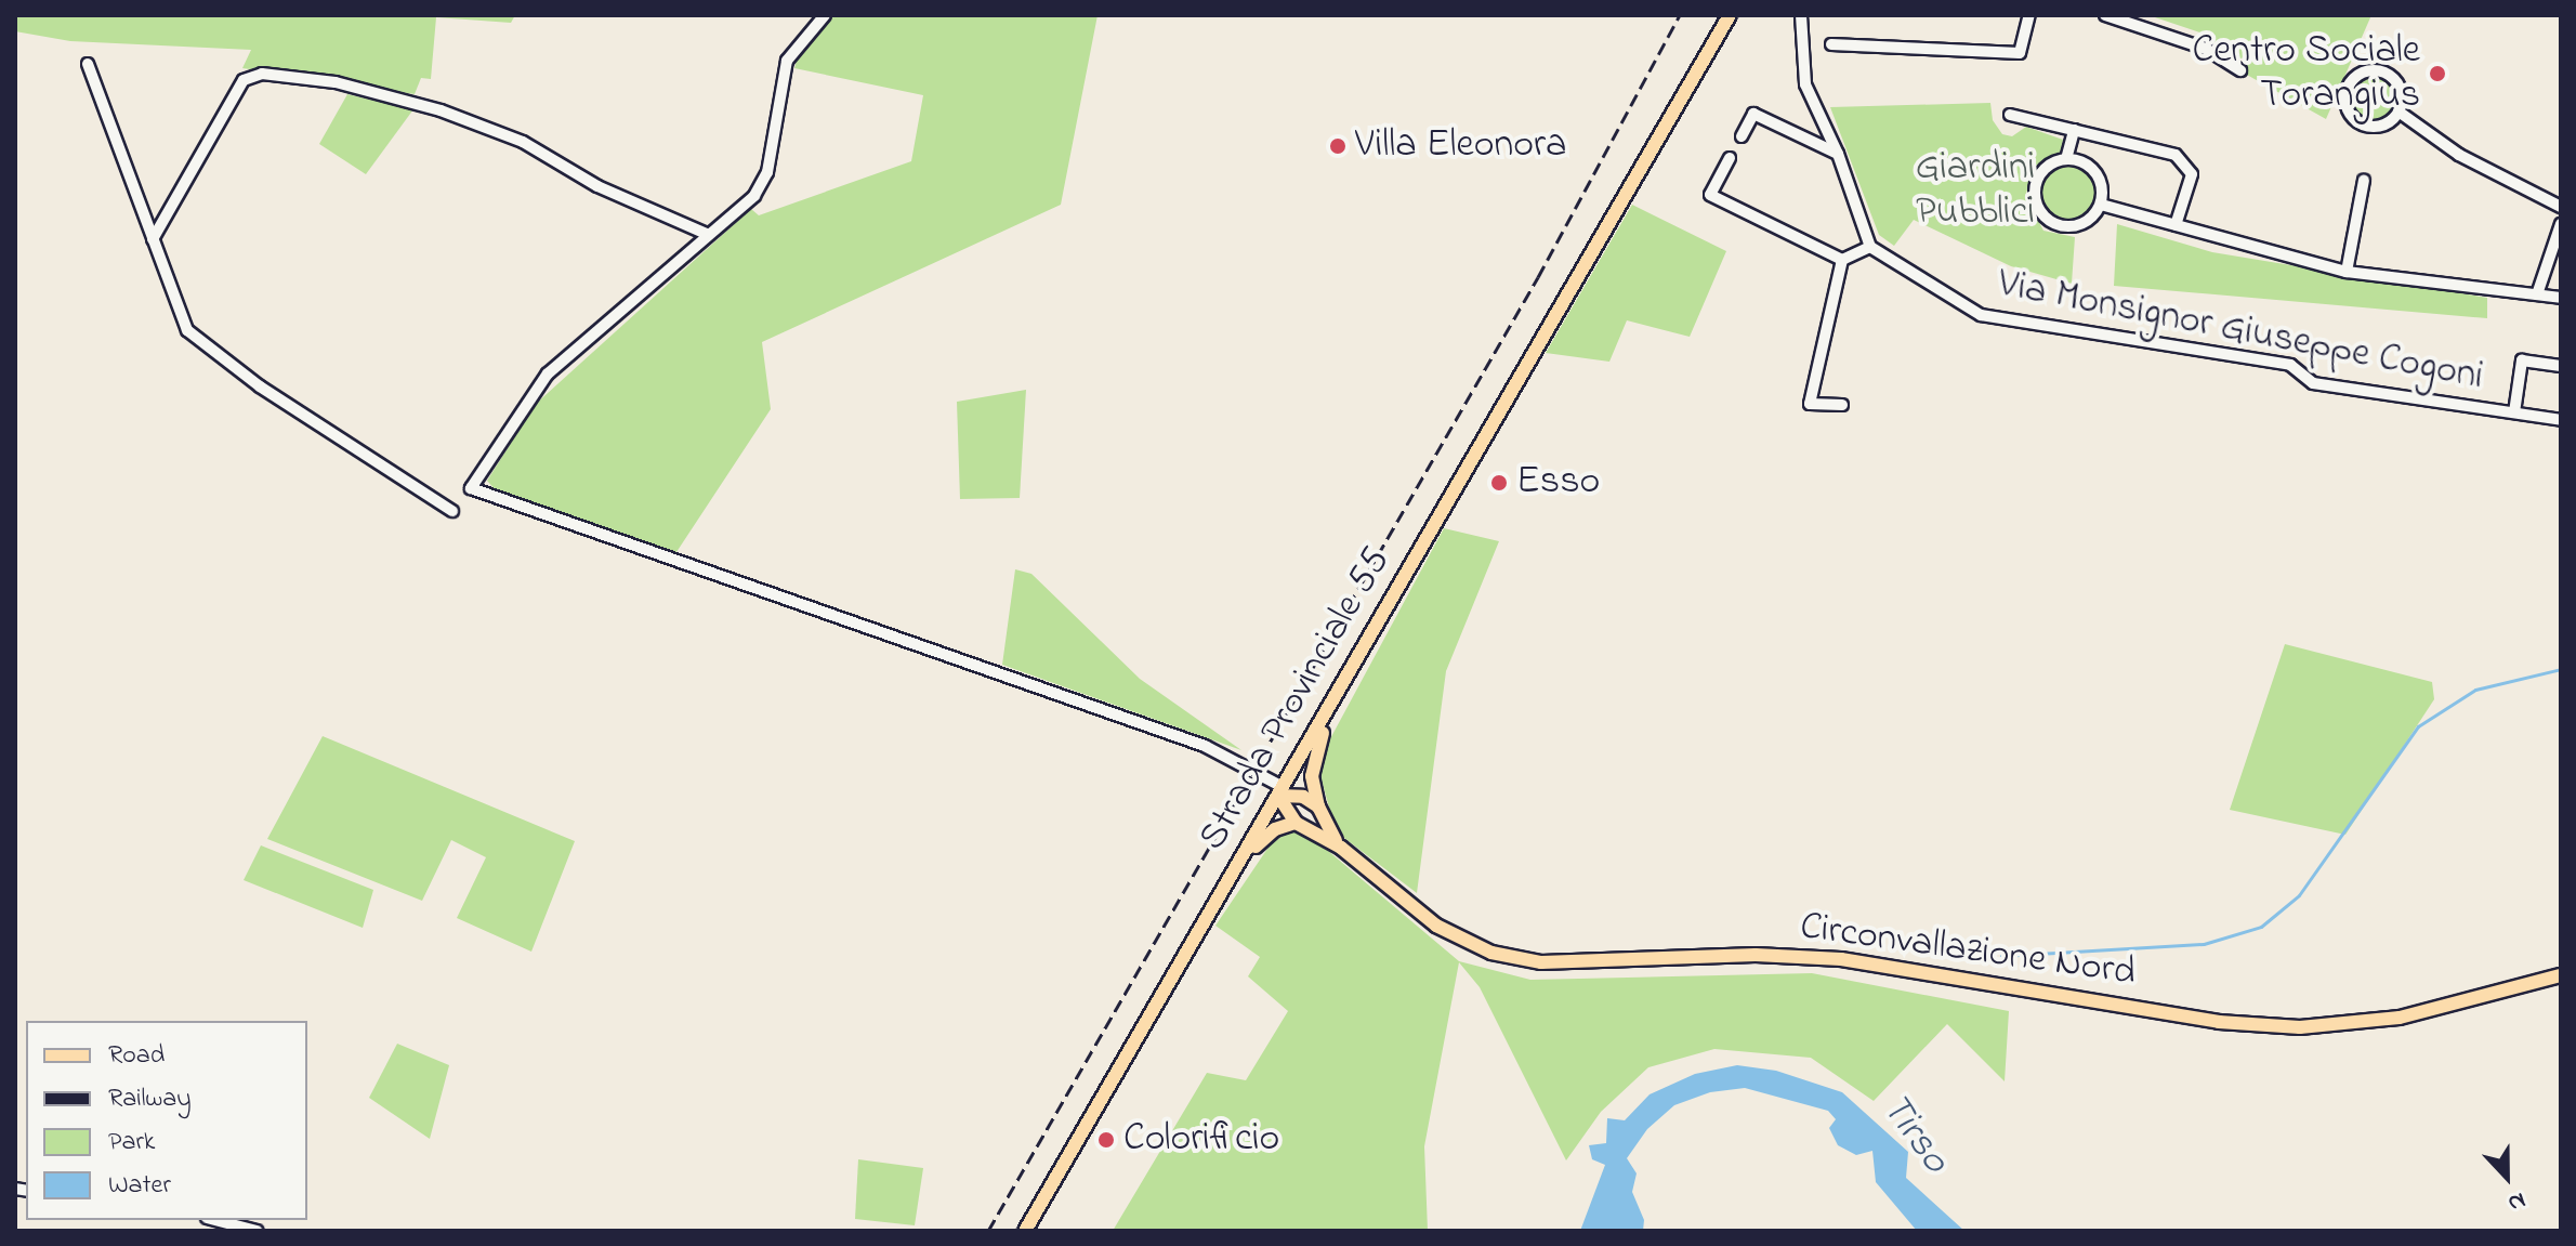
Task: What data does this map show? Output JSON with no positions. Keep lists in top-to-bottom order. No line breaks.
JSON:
{"streets":{"main road":["Strada Provinciale 55","Circonvallazione Nord"],"street":["Via Monsignor Giuseppe Cogoni"]},"crossings":[["Strada Provinciale 55","Circonvallazione Nord"]],"water":["Tirso"],"parks":["Giardini Pubblici"],"places":["Centro Sociale Torangius","Villa Eleonora","Esso","Colorificio"],"legend":["Road","Railway","Park","Water"],"north":"bottom"}
